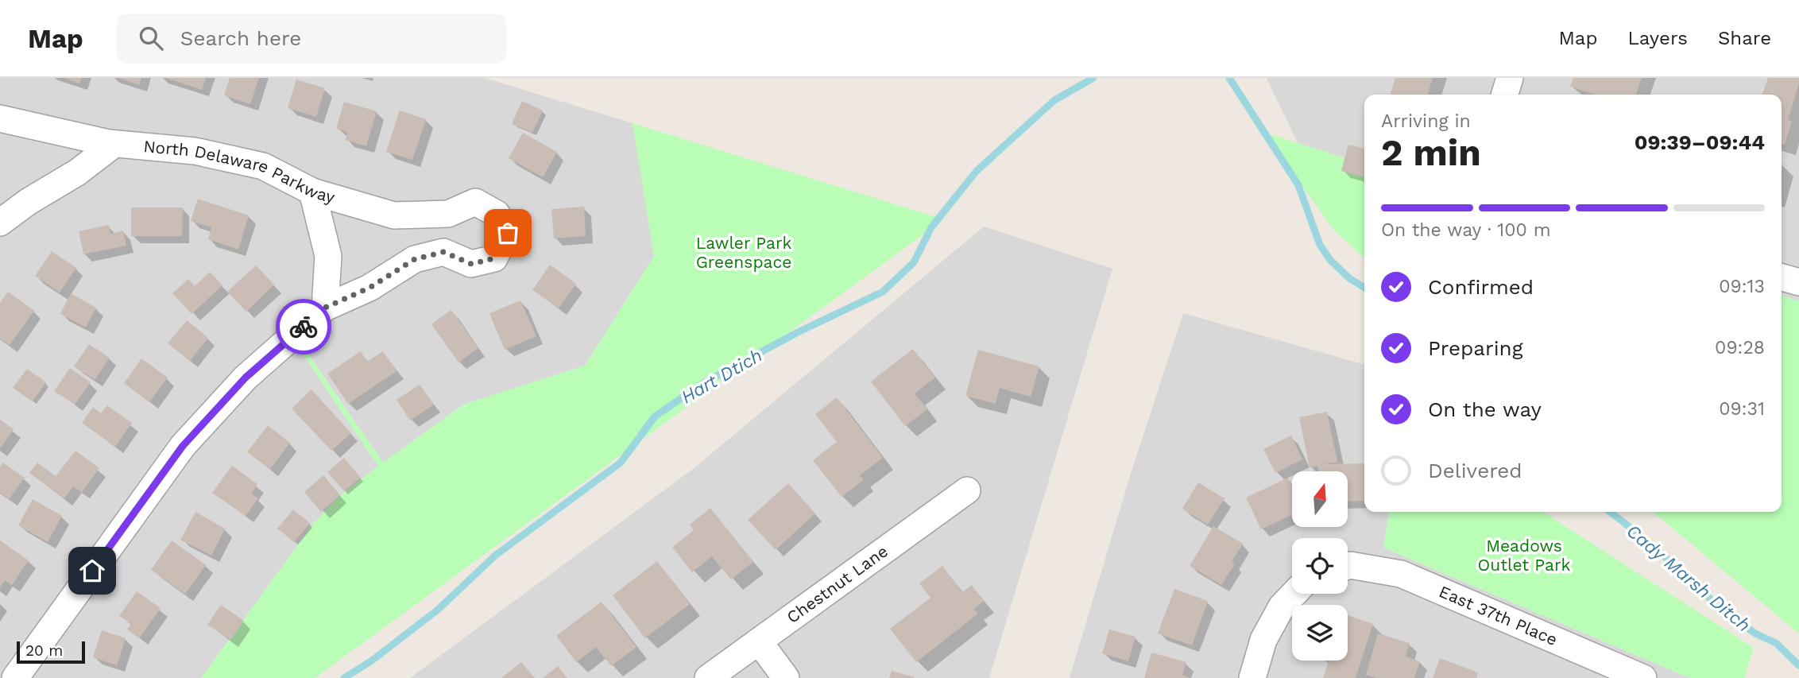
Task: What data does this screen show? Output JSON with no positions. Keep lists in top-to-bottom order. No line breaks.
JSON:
{"streets":{"street":["North Delaware Parkway","Chestnut Lane","East 37th Place"]},"water":["Hart Dtich","Cady Marsh Ditch"],"parks":["Lawler Park Greenspace","Meadows Outlet Park"],"scale_bar":"20 m","north":"top","page":{"header":"Map","search":"Search here","nav":["Map","Layers","Share"],"heading":["2 min","Arriving in","09:39–09:44"],"bar":"On the way · 100 m","list":[["Confirmed","09:13"],["Preparing","09:28"],["On the way","09:31"],"Delivered"],"scale":"20 m"}}
